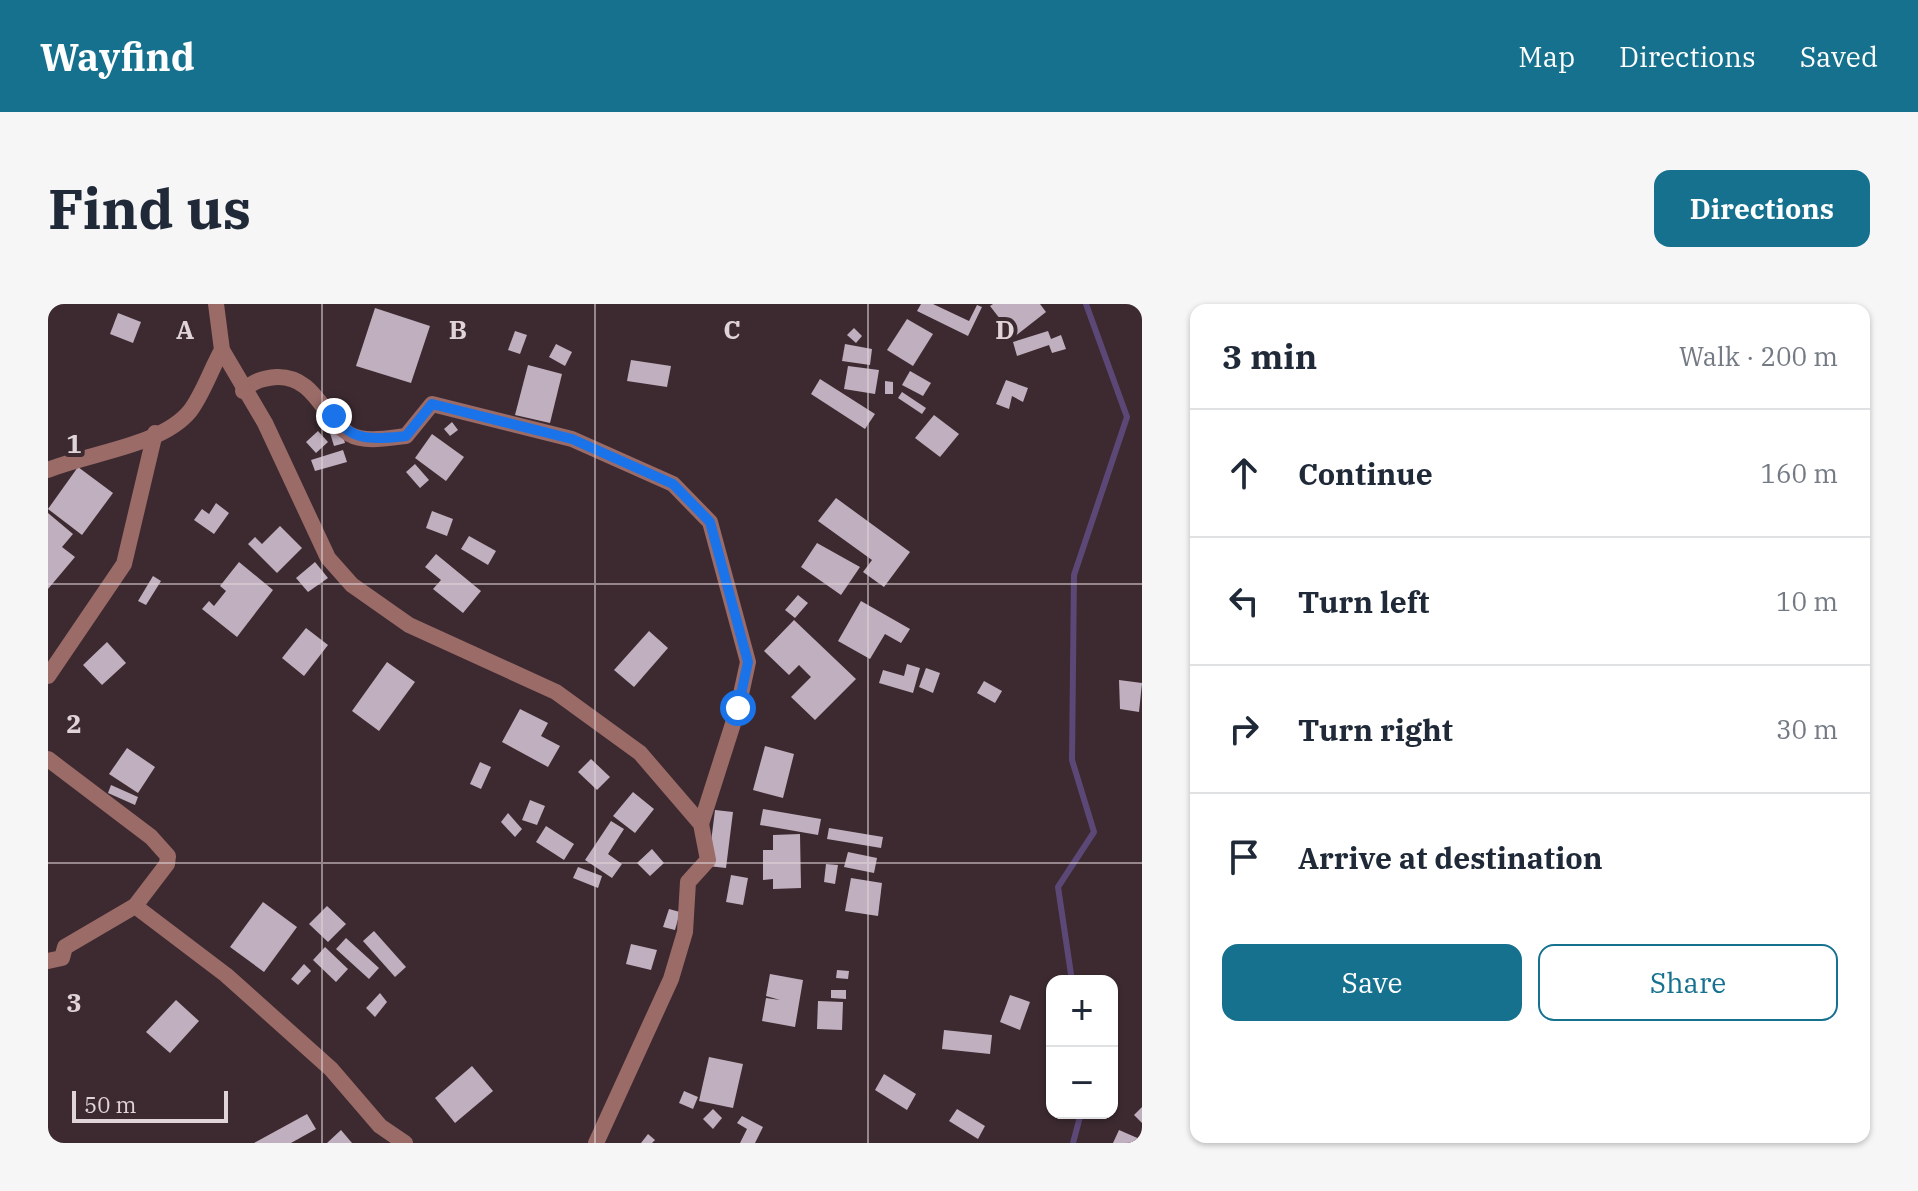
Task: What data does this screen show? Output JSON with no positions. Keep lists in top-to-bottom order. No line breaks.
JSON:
{"scale_bar":"50 m","page":{"header":"Wayfind","nav":["Map","Directions","Saved"],"buttons":["Directions",["Save","Share"]],"title":"Find us","heading":["3 min","Walk · 200 m"],"list":[["Continue","160 m"],["Turn left","10 m"],["Turn right","30 m"],"Arrive at destination"],"map_buttons":["+","−"],"scale":"50 m"},"grid":{"columns":["A","B","C","D"],"rows":["1","2","3"]}}
